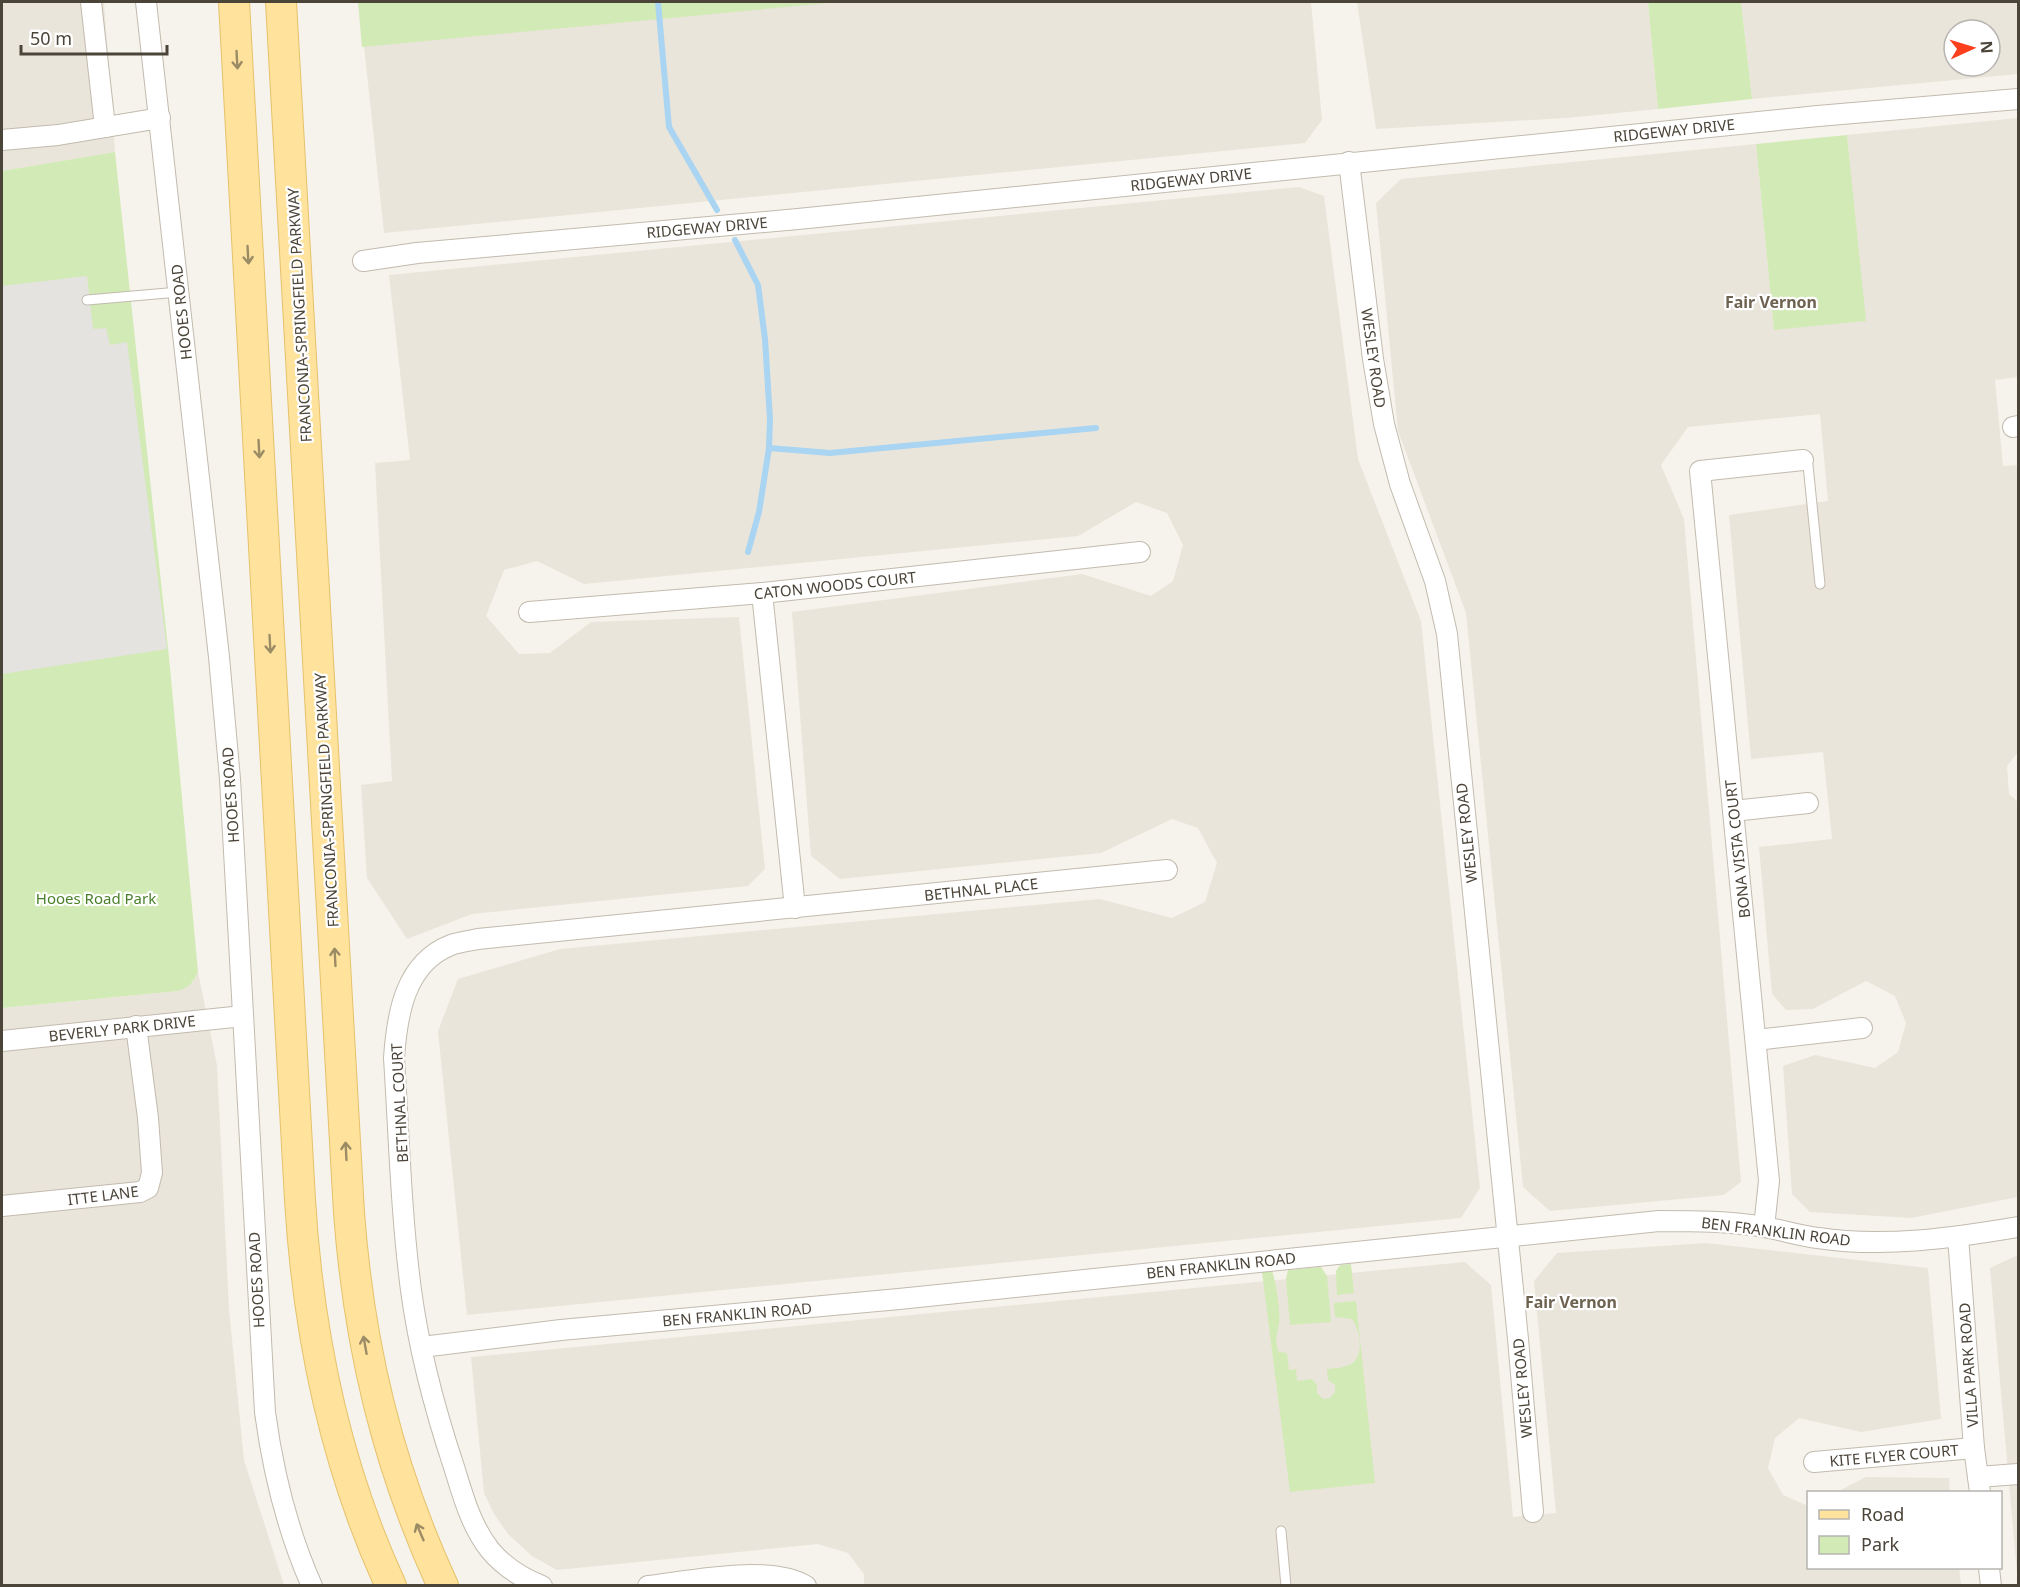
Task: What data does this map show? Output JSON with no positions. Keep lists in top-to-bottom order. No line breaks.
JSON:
{"streets":{"main road":["FRANCONIA-SPRINGFIELD PARKWAY"],"street":["RIDGEWAY DRIVE","HOOES ROAD","WESLEY ROAD","CATON WOODS COURT","BONA VISTA COURT","BETHNAL PLACE","BEVERLY PARK DRIVE","BETHNAL COURT","ITTE LANE","BEN FRANKLIN ROAD","VILLA PARK ROAD","KITE FLYER COURT"]},"crossings":[["RIDGEWAY DRIVE","WESLEY ROAD"],["HOOES ROAD","BEVERLY PARK DRIVE"],["WESLEY ROAD","BEN FRANKLIN ROAD"],["BONA VISTA COURT","BEN FRANKLIN ROAD"],["BETHNAL PLACE","BETHNAL COURT"],["BEVERLY PARK DRIVE","ITTE LANE"],["BETHNAL COURT","BEN FRANKLIN ROAD"],["BEN FRANKLIN ROAD","VILLA PARK ROAD"],["VILLA PARK ROAD","KITE FLYER COURT"]],"districts":["Fair Vernon","Fair Vernon"],"parks":["Hooes Road Park"],"legend":["Road","Park"],"scale_bar":"50 m","north":"right"}
